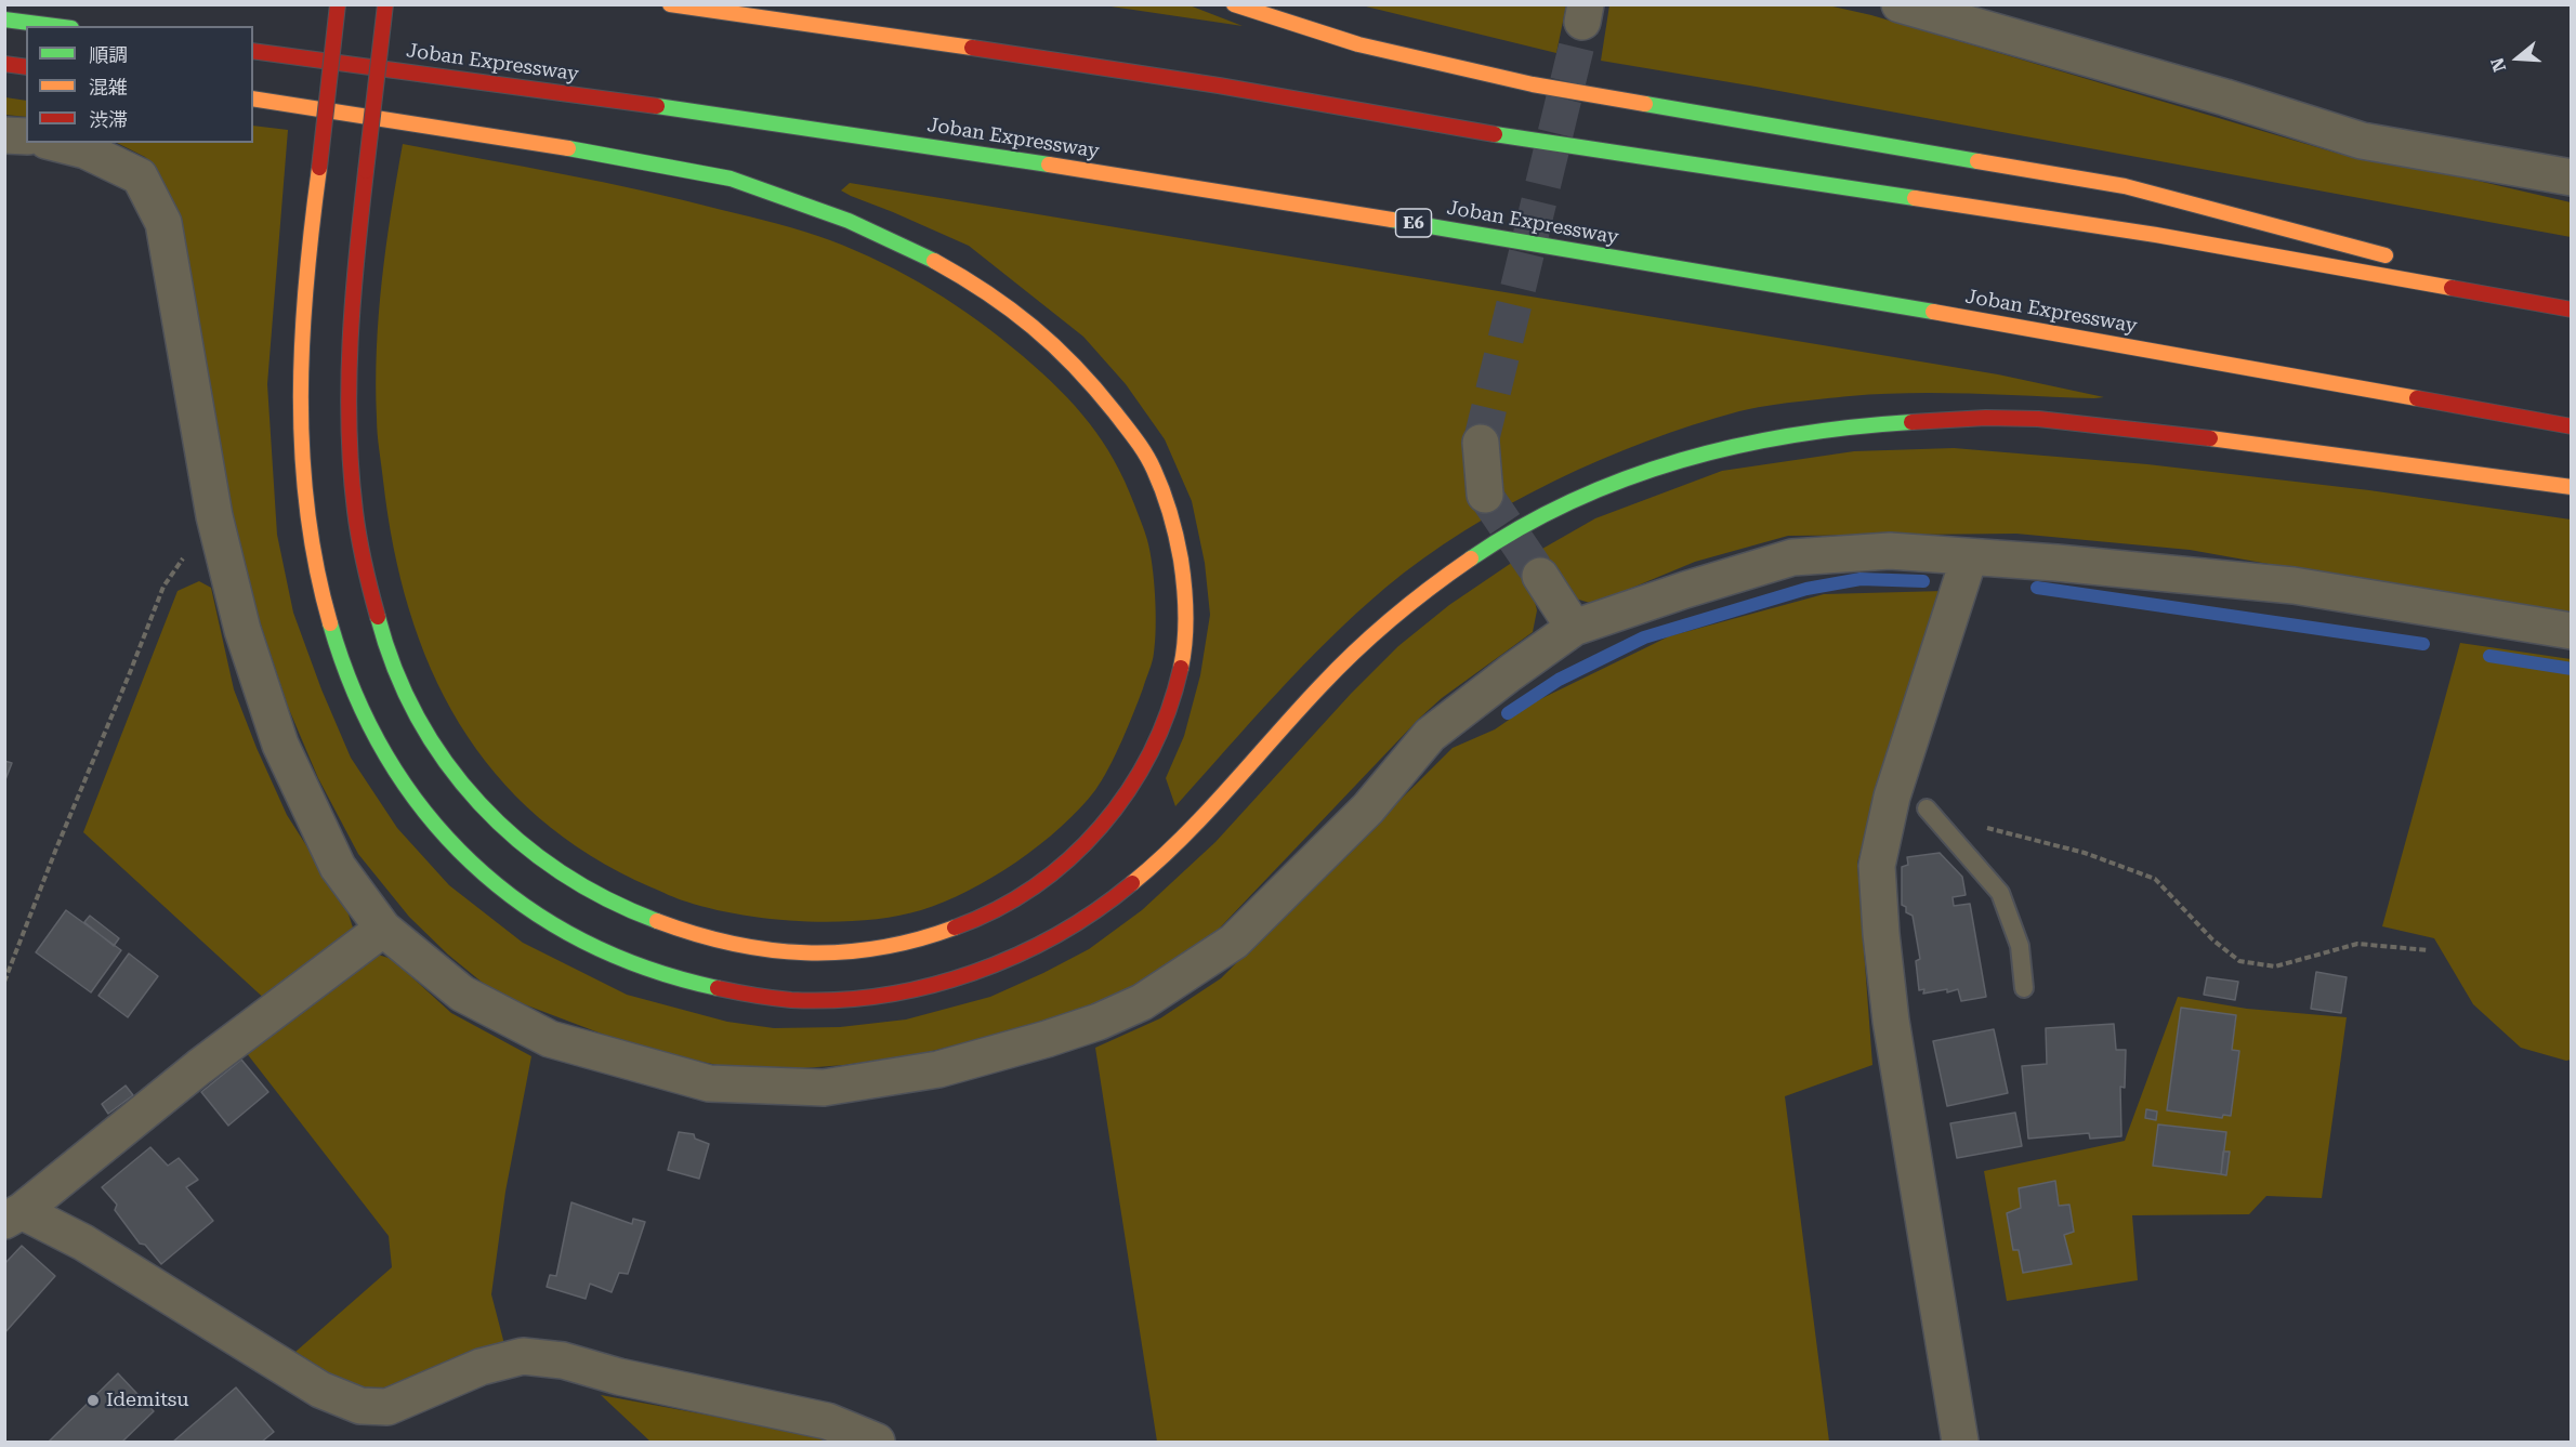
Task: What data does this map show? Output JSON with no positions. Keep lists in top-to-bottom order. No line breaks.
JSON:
{"streets":{"highway":["Joban Expressway","E6"]},"places":["Idemitsu"],"legend":["順調","混雑","渋滞"],"north":"left"}
